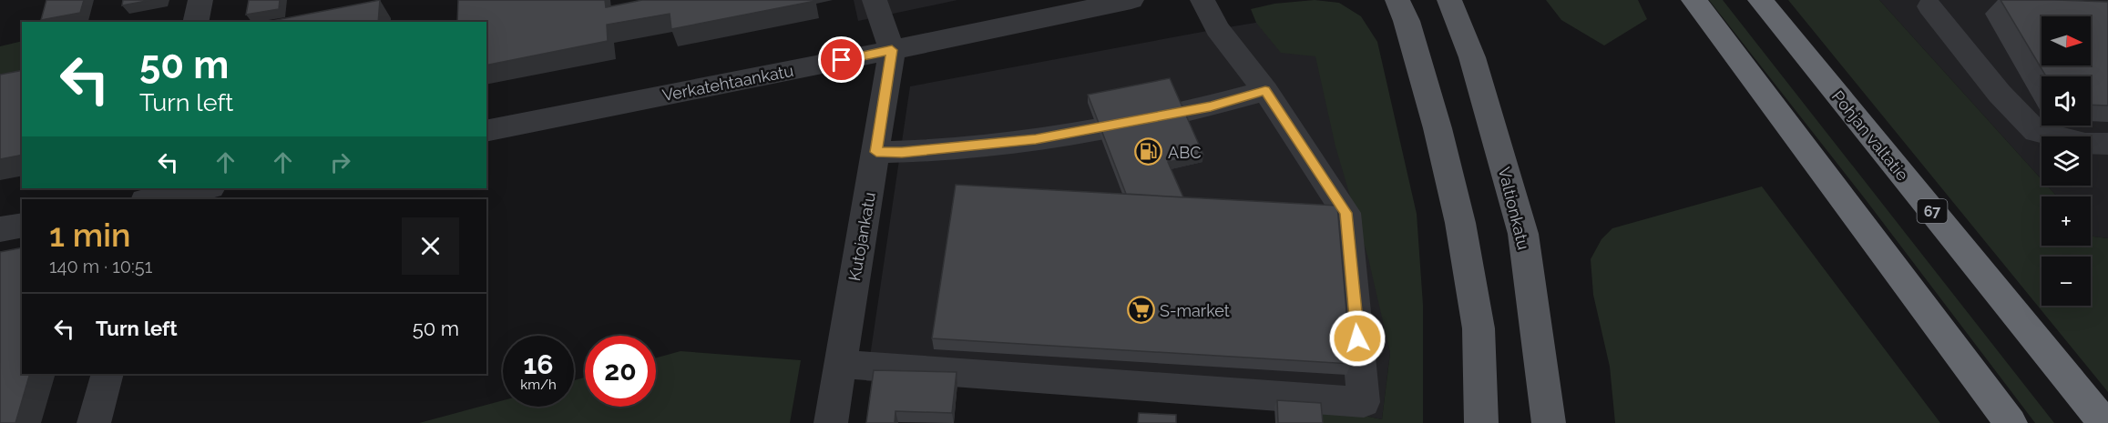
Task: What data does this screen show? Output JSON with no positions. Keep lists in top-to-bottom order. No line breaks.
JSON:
{"streets":{"highway":["Pohjan valtatie","67"],"main road":["Valtionkatu"],"street":["Verkatehtaankatu","Kutojankatu"]},"crossings":[["Verkatehtaankatu","Kutojankatu"]],"places":{"fuel station":["ABC"],"supermarket":["S-market"]},"north":"right","page":{"map_buttons":["+","−"],"turn":["50 m","Turn left"],"heading":["1 min","140 m · 10:51"],"list":[{"name":"Turn left","value":"50 m"}],"speed":"16 km/h","limit":"20"}}
